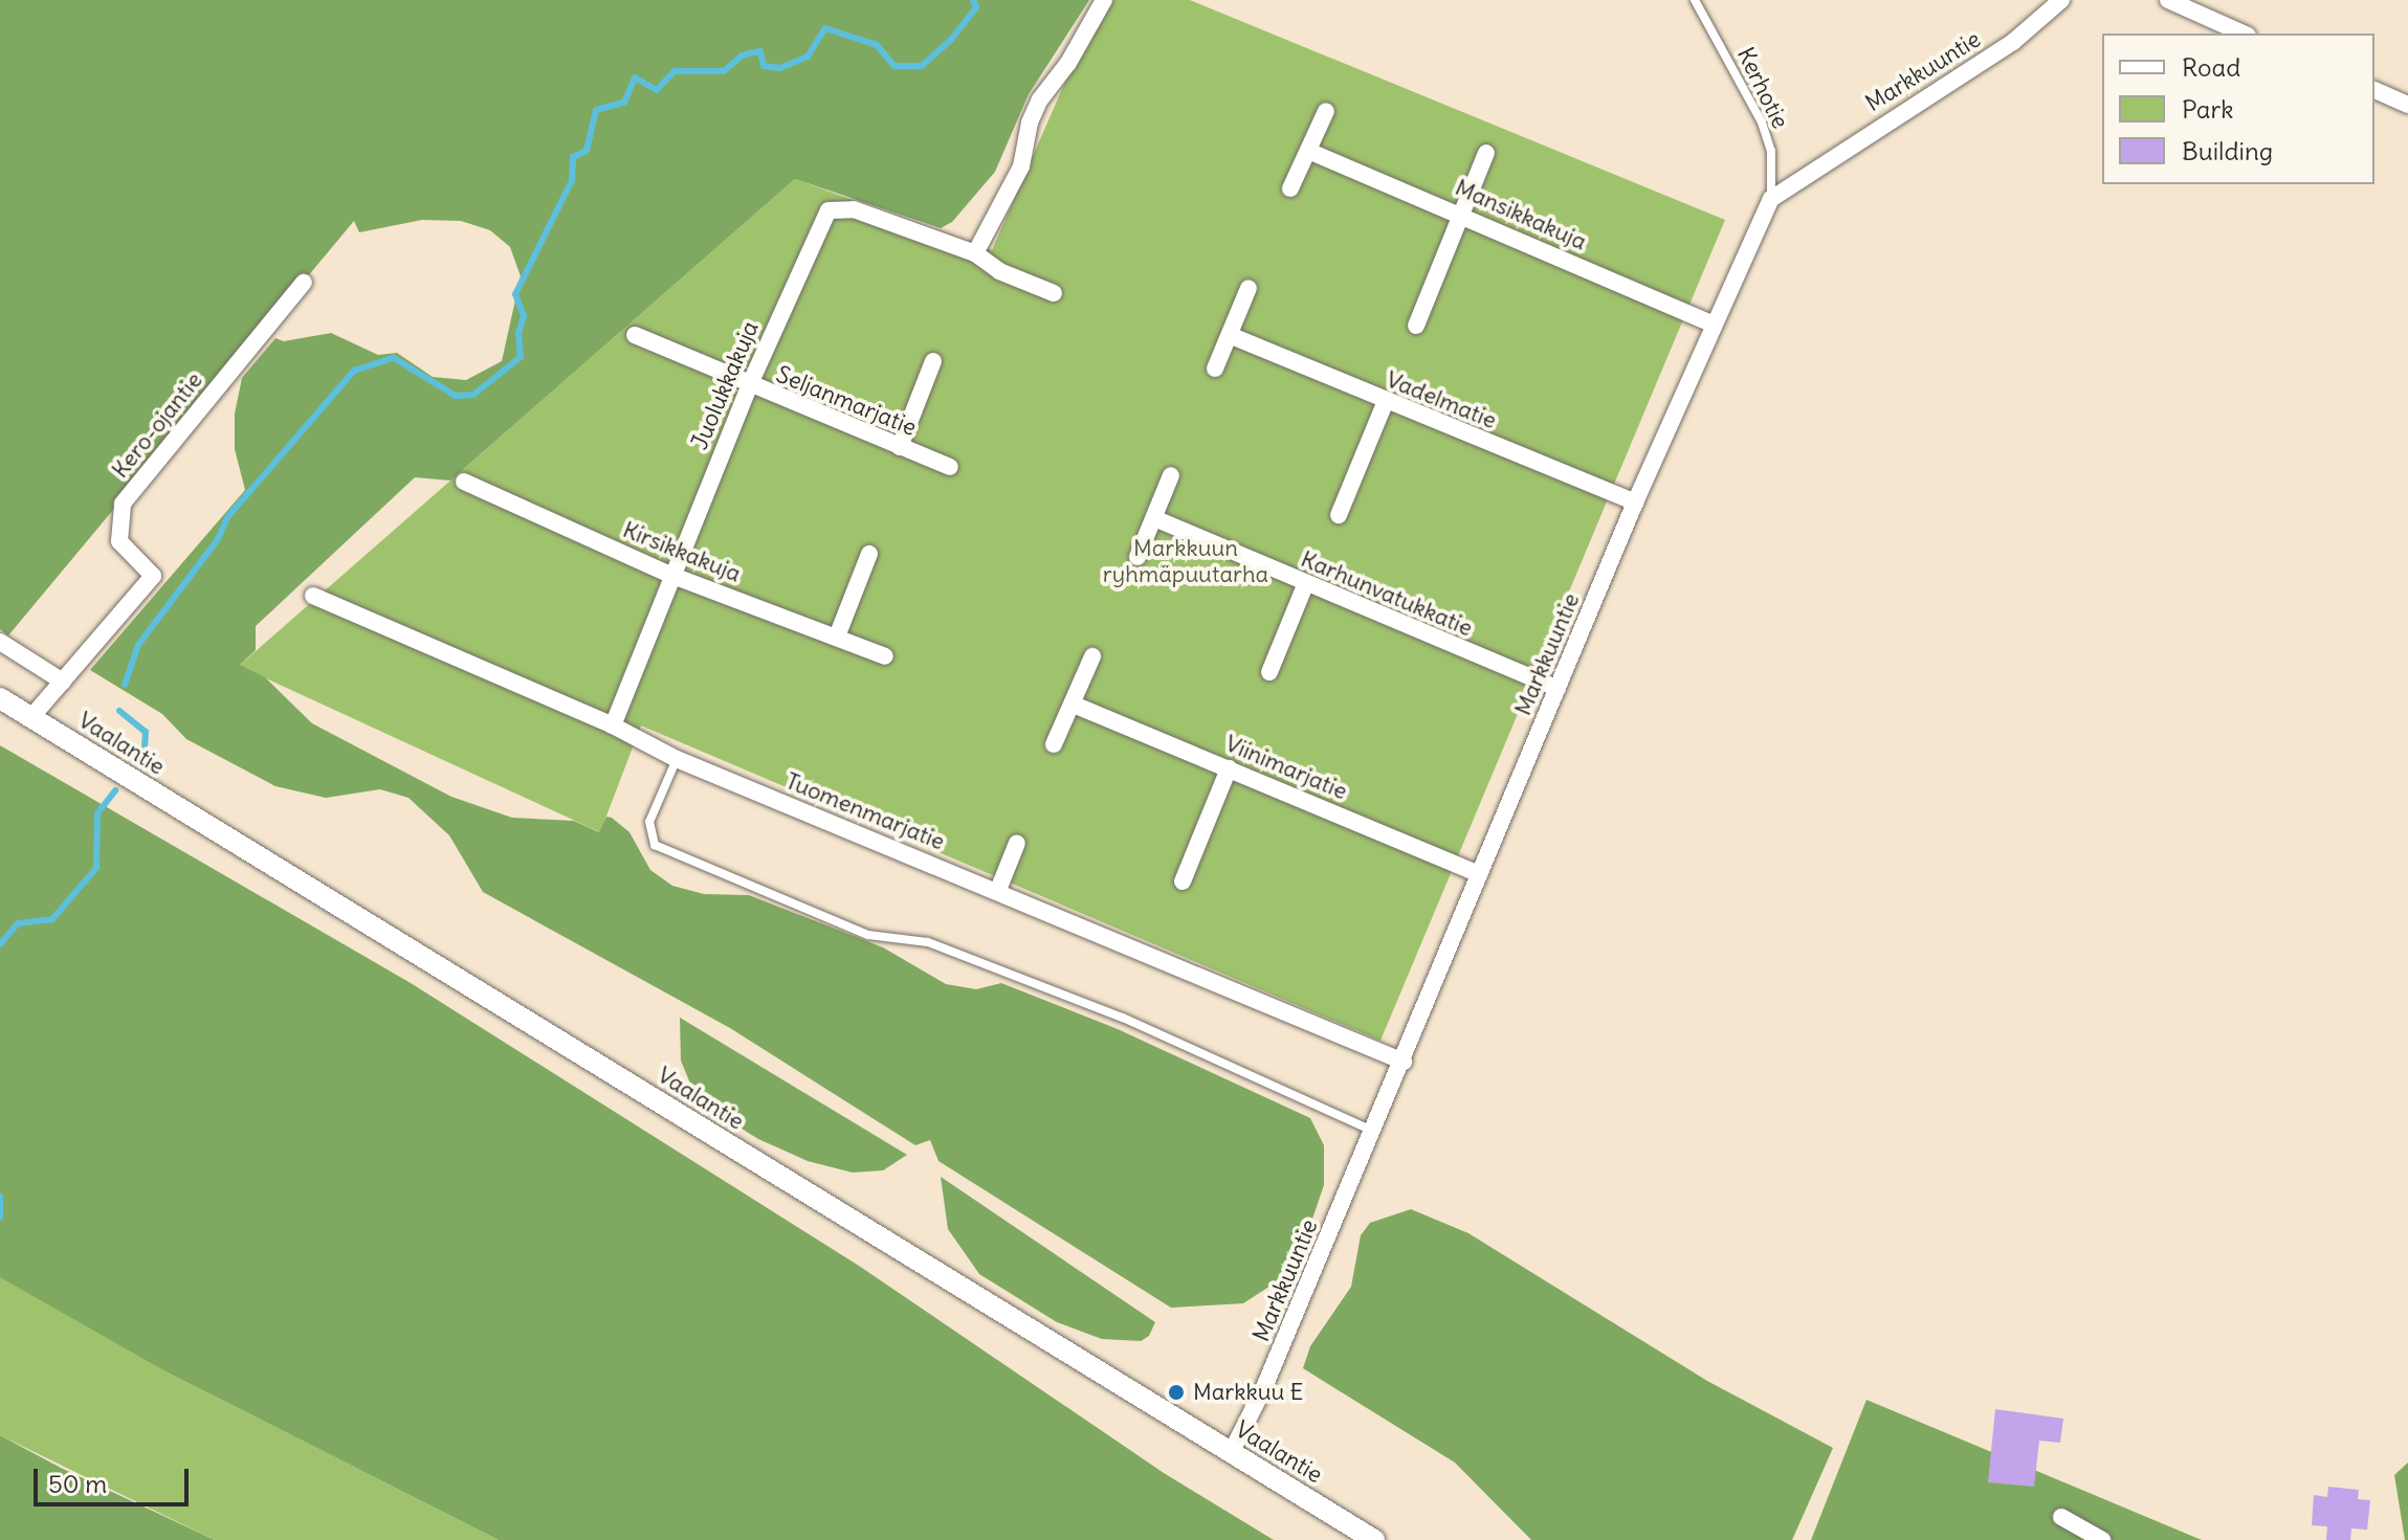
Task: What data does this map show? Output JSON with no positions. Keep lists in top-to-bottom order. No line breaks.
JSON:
{"streets":{"street":["Markkuuntie","Mansikkakuja","Juolukkakuja","Vadelmatie","Seljanmarjatie","Kero-ojantie","Kirsikkakuja","Karhunvatukkatie","Vaalantie","Viinimarjatie","Tuomenmarjatie"],"lane":["Kerhotie"]},"crossings":[["Markkuuntie","Kerhotie"],["Markkuuntie","Mansikkakuja"],["Markkuuntie","Vadelmatie"],["Markkuuntie","Karhunvatukkatie"],["Markkuuntie","Vaalantie"],["Markkuuntie","Viinimarjatie"],["Markkuuntie","Tuomenmarjatie"],["Juolukkakuja","Seljanmarjatie"],["Juolukkakuja","Kirsikkakuja"],["Juolukkakuja","Tuomenmarjatie"],["Kero-ojantie","Vaalantie"]],"parks":["Markkuun ryhmäpuutarha"],"places":["Markkuu E"],"legend":["Road","Park","Building"],"scale_bar":"50 m"}
